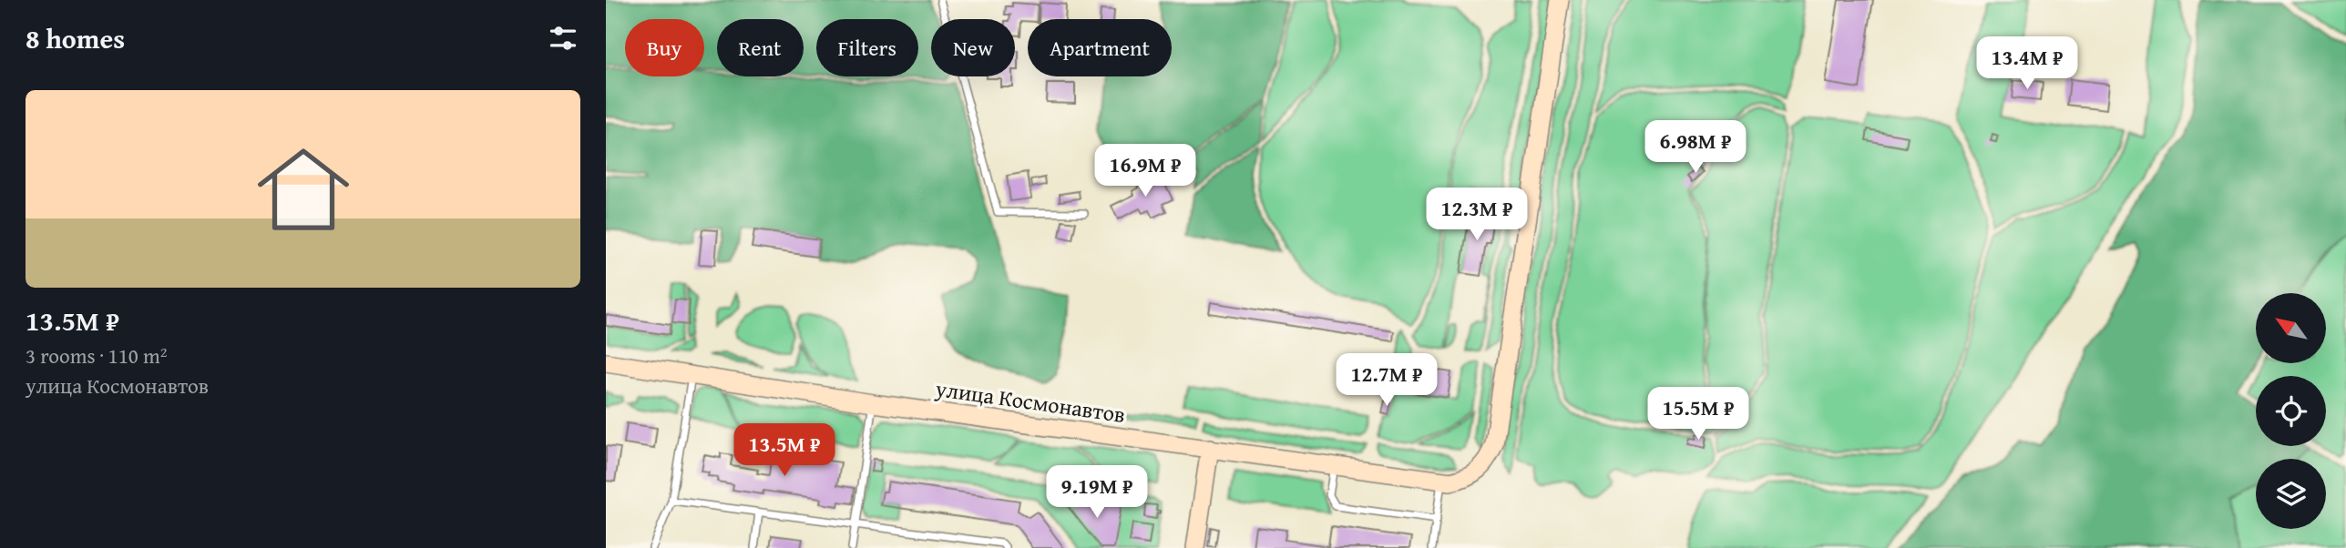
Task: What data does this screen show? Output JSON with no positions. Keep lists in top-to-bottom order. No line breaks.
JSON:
{"streets":{"main road":["улица Космонавтов"]},"north":"top left","page":{"heading":"8 homes","chip":["Buy","Rent","Filters","New","Apartment"],"price":["13.4M ₽","6.98M ₽","16.9M ₽","12.3M ₽","12.7M ₽","15.5M ₽","13.5M ₽","9.19M ₽"],"list":[{"name":"13.5M ₽","note":"3 rooms · 110 m² · улица Космонавтов"}]}}
